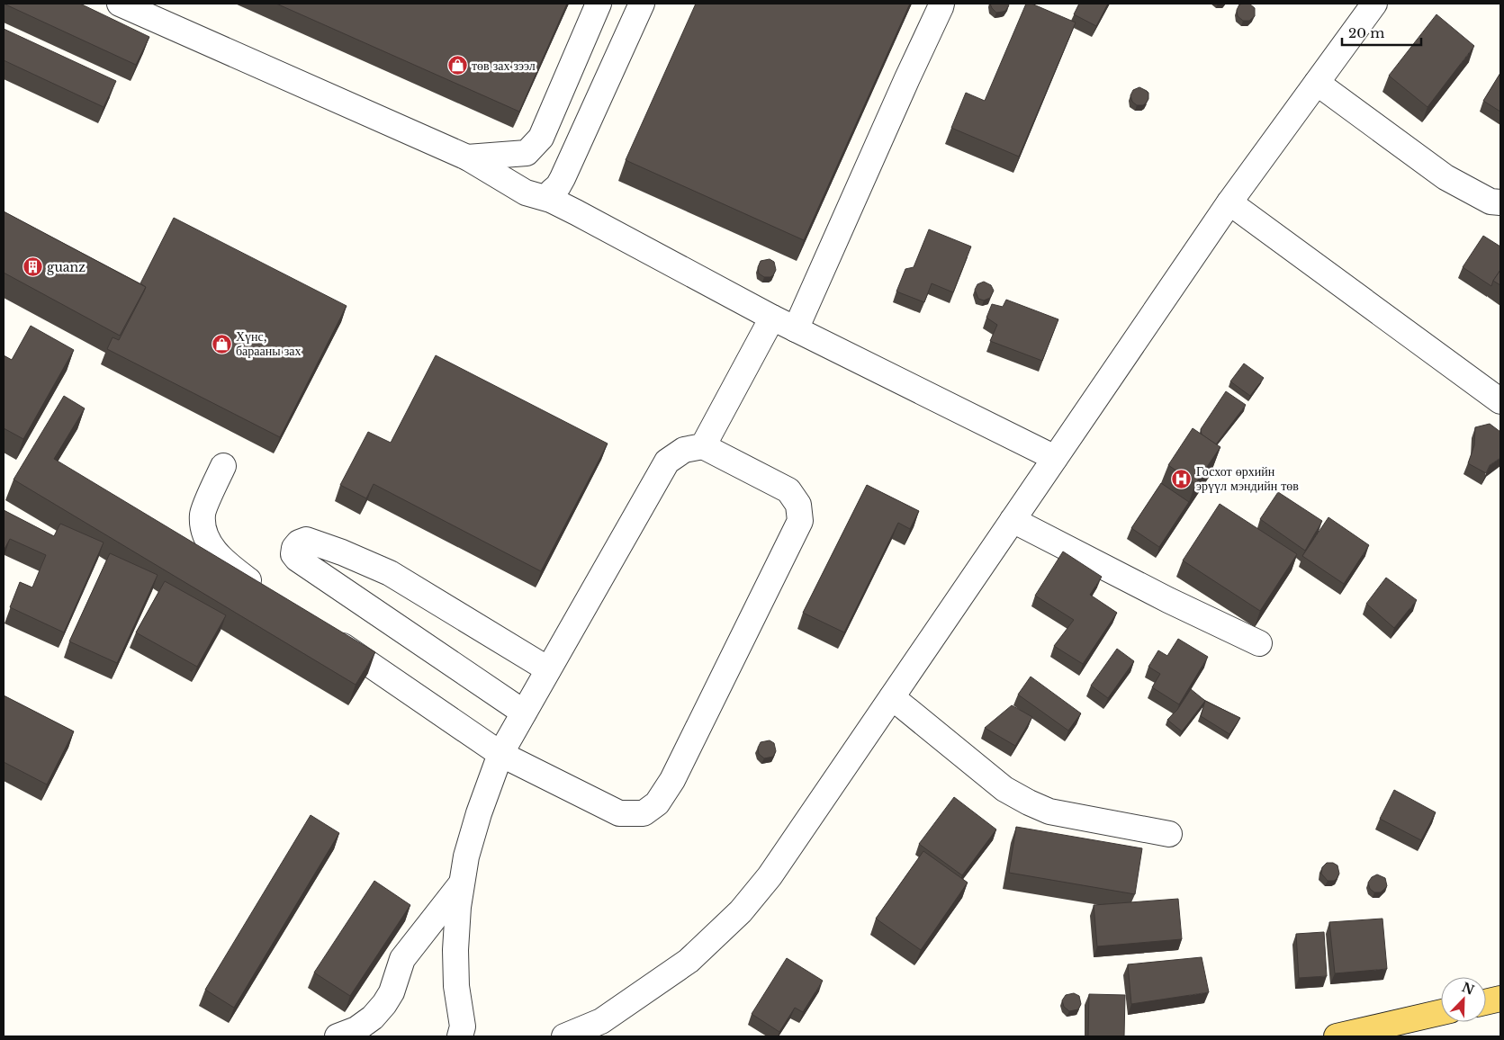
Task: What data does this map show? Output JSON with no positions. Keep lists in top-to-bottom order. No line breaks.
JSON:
{"places":{"shop":["төв зах зээл","Хүнс, барааны зах"],"building":["guanz"],"hospital":["Госхот өрхийн эрүүл мэндийн төв"]},"scale_bar":"20 m","north":"top right"}
